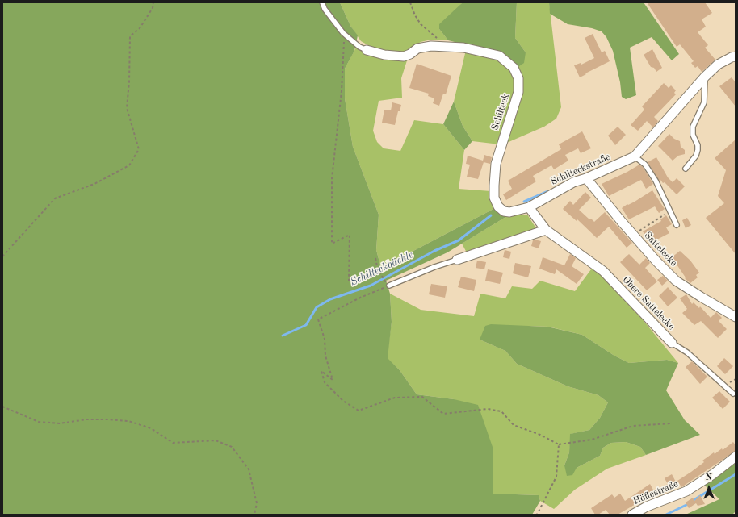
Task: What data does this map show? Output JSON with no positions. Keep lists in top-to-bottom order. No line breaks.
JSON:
{"streets":{"street":["Schilteck","Schilteckstraße","Sattelecke","Obere Sattelecke","Höflestraße"]},"crossings":[["Schilteck","Schilteckstraße"],["Schilteckstraße","Sattelecke"]],"water":["Schilteckbächle"],"north":"top"}
